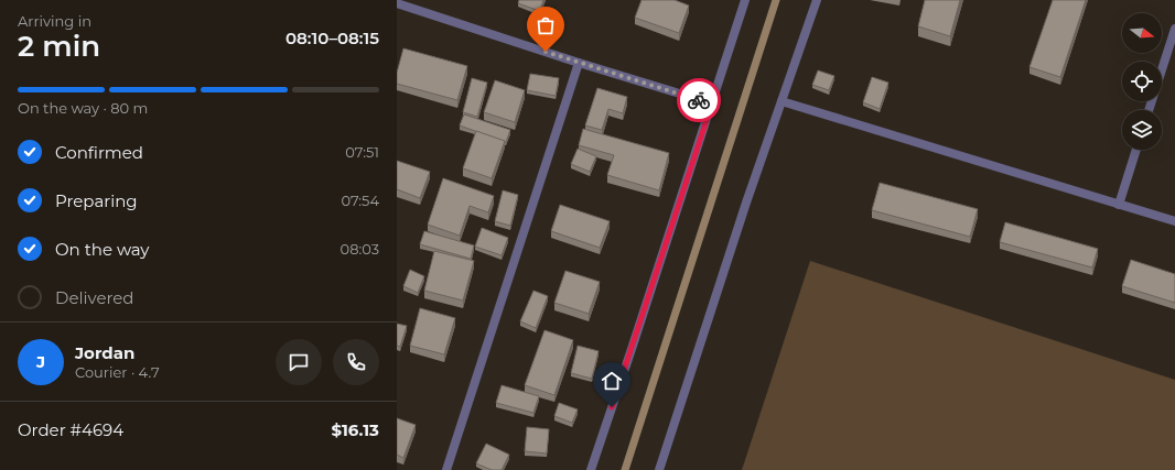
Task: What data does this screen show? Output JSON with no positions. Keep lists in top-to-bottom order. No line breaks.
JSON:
{"north":"right","page":{"heading":["2 min","Arriving in","08:10–08:15"],"panel":["Jordan","Courier · 4.7","Order #4694","$16.13"],"bar":"On the way · 80 m","list":[["Confirmed","07:51"],["Preparing","07:54"],["On the way","08:03"],"Delivered"],"round":"J"}}
